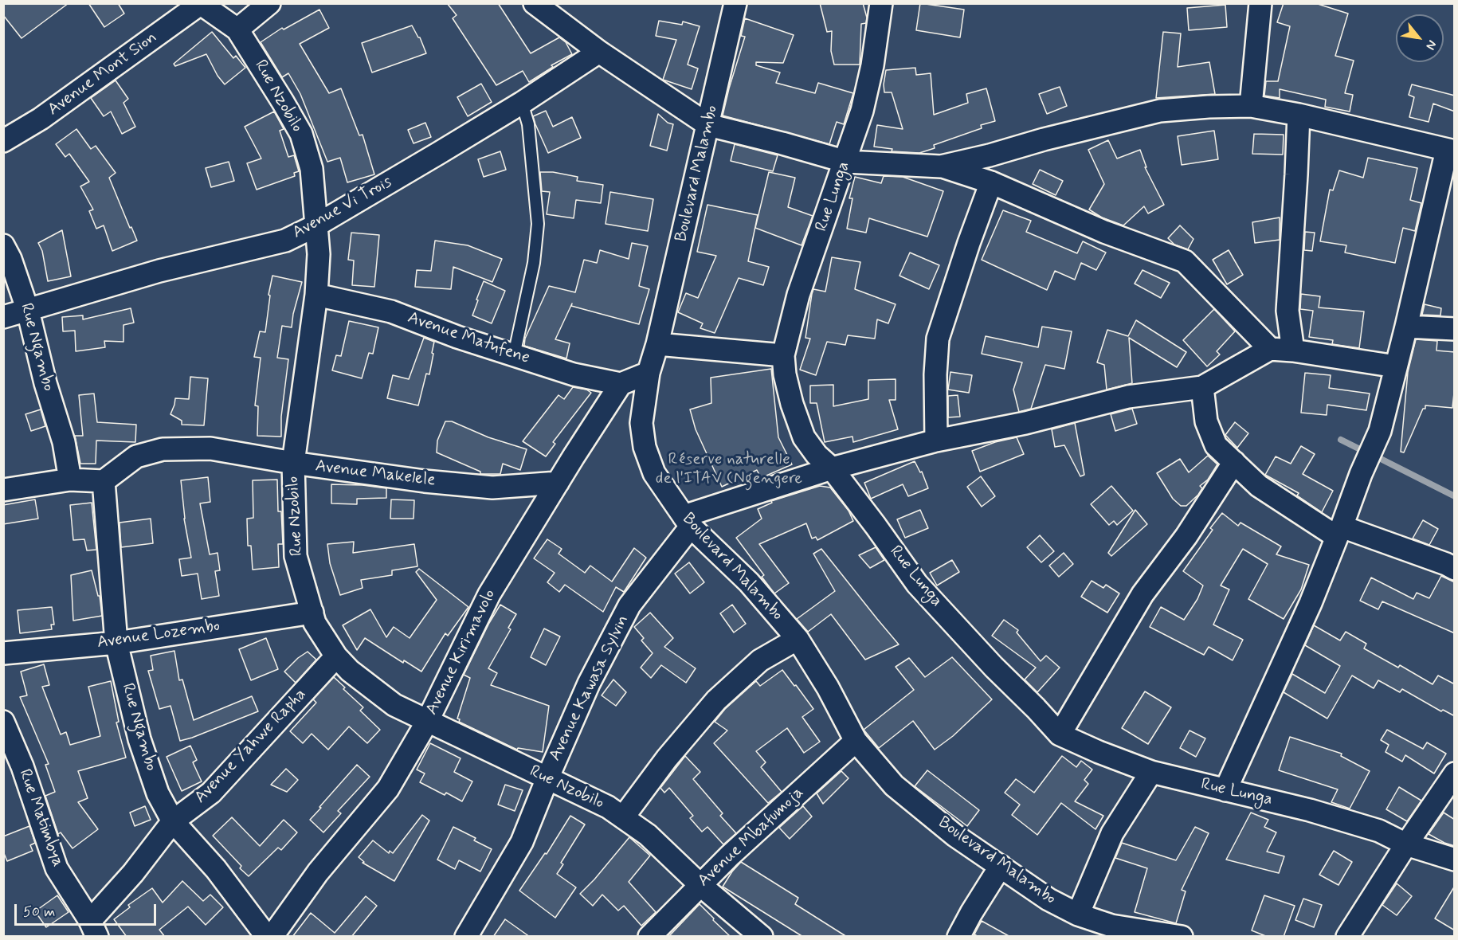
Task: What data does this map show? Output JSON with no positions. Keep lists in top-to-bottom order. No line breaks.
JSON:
{"streets":{"street":["Avenue Mont Sion","Rue Nzobilo","Boulevard Malambo","Rue Lunga","Avenue Vi Trois","Avenue Matufene","Rue Ngambo","Avenue Makelele","Avenue Lozembo","Avenue Kirimavolo","Avenue Kawasa Sylvin","Avenue Yahwe Rapha","Rue Matimbya","Avenue Mbafumoja"]},"crossings":[["Avenue Mont Sion","Rue Nzobilo"],["Rue Nzobilo","Avenue Vi Trois"],["Rue Nzobilo","Avenue Matufene"],["Rue Nzobilo","Avenue Makelele"],["Rue Nzobilo","Avenue Lozembo"],["Rue Nzobilo","Avenue Kirimavolo"],["Rue Nzobilo","Avenue Kawasa Sylvin"],["Rue Nzobilo","Avenue Yahwe Rapha"],["Rue Nzobilo","Avenue Mbafumoja"],["Boulevard Malambo","Avenue Kawasa Sylvin"],["Boulevard Malambo","Avenue Mbafumoja"],["Avenue Vi Trois","Rue Ngambo"],["Avenue Matufene","Avenue Kirimavolo"],["Rue Ngambo","Avenue Makelele"],["Rue Ngambo","Avenue Lozembo"],["Rue Ngambo","Avenue Yahwe Rapha"],["Avenue Makelele","Avenue Kirimavolo"],["Avenue Yahwe Rapha","Rue Matimbya"]],"parks":["Réserve naturelle de l'ITAV (Ngengere"],"scale_bar":"50 m","north":"bottom right"}
